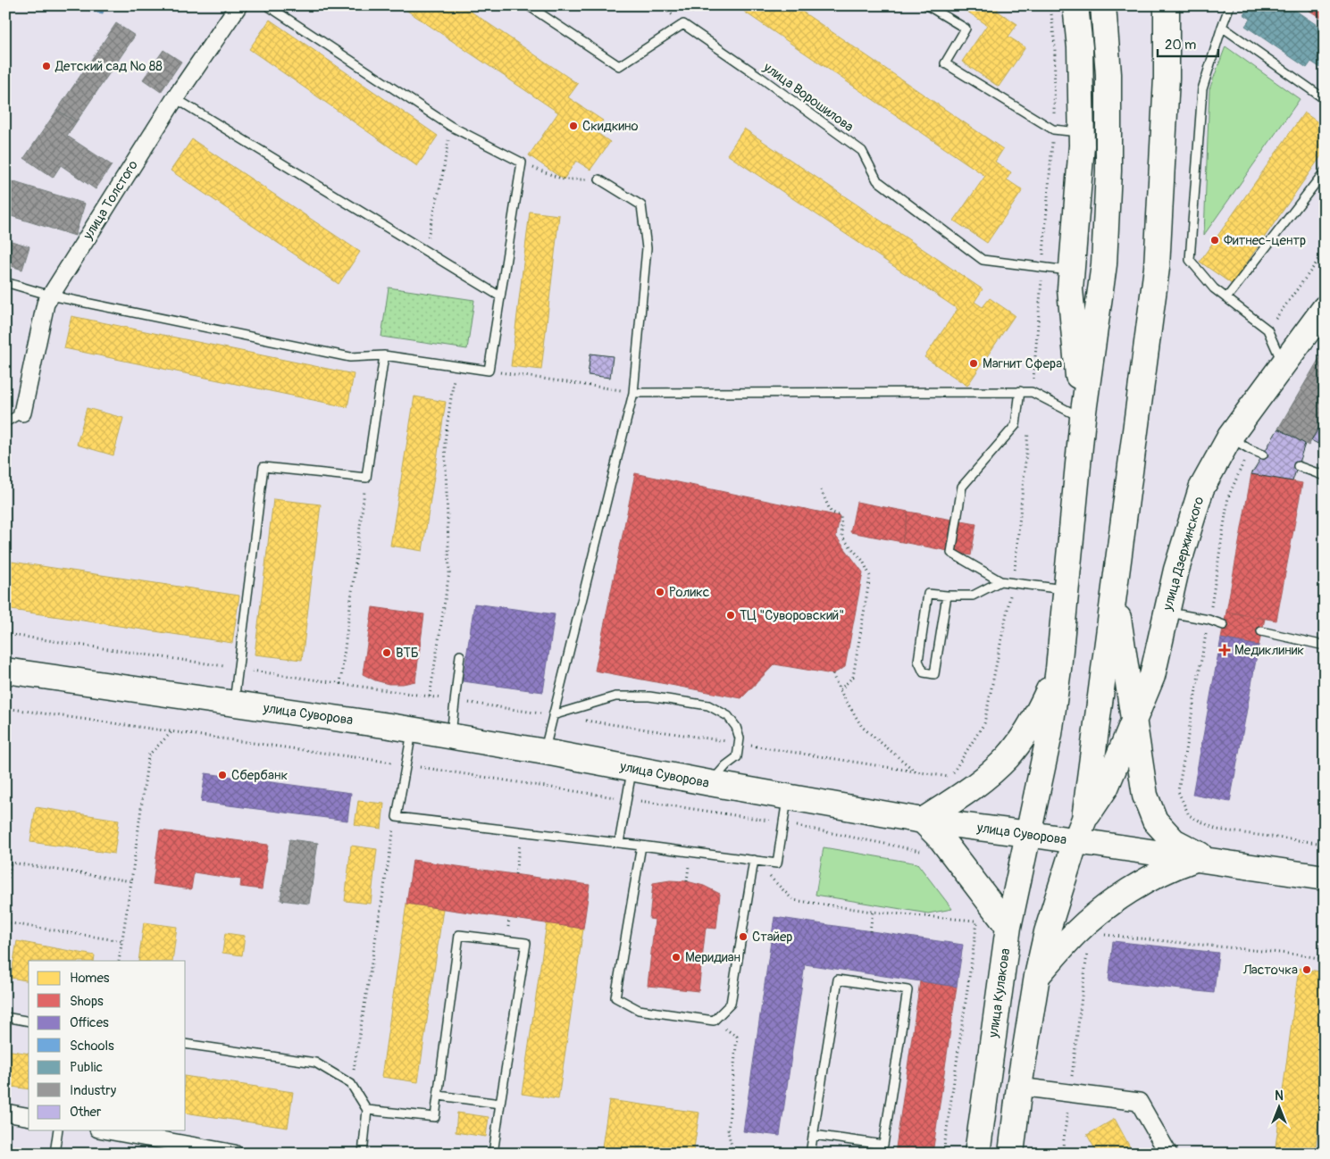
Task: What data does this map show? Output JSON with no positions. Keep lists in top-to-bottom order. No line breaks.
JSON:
{"streets":{"main road":["улица Дзержинского","улица Суворова","улица Кулакова"],"street":["улица Толстого"],"lane":["улица Ворошилова"]},"crossings":[["улица Суворова","улица Кулакова"]],"places":{"other":["Детский сад № 88","Скидкино","Фитнес-центр","Магнит Сфера","Роликс","ТЦ \"Суворовский\"","ВТБ","Сбербанк","Стайер","Меридиан","Ласточка"],"health":["Медиклиник"]},"legend":["Homes","Shops","Offices","Schools","Public","Industry","Other"],"scale_bar":"20 m","north":"top"}
